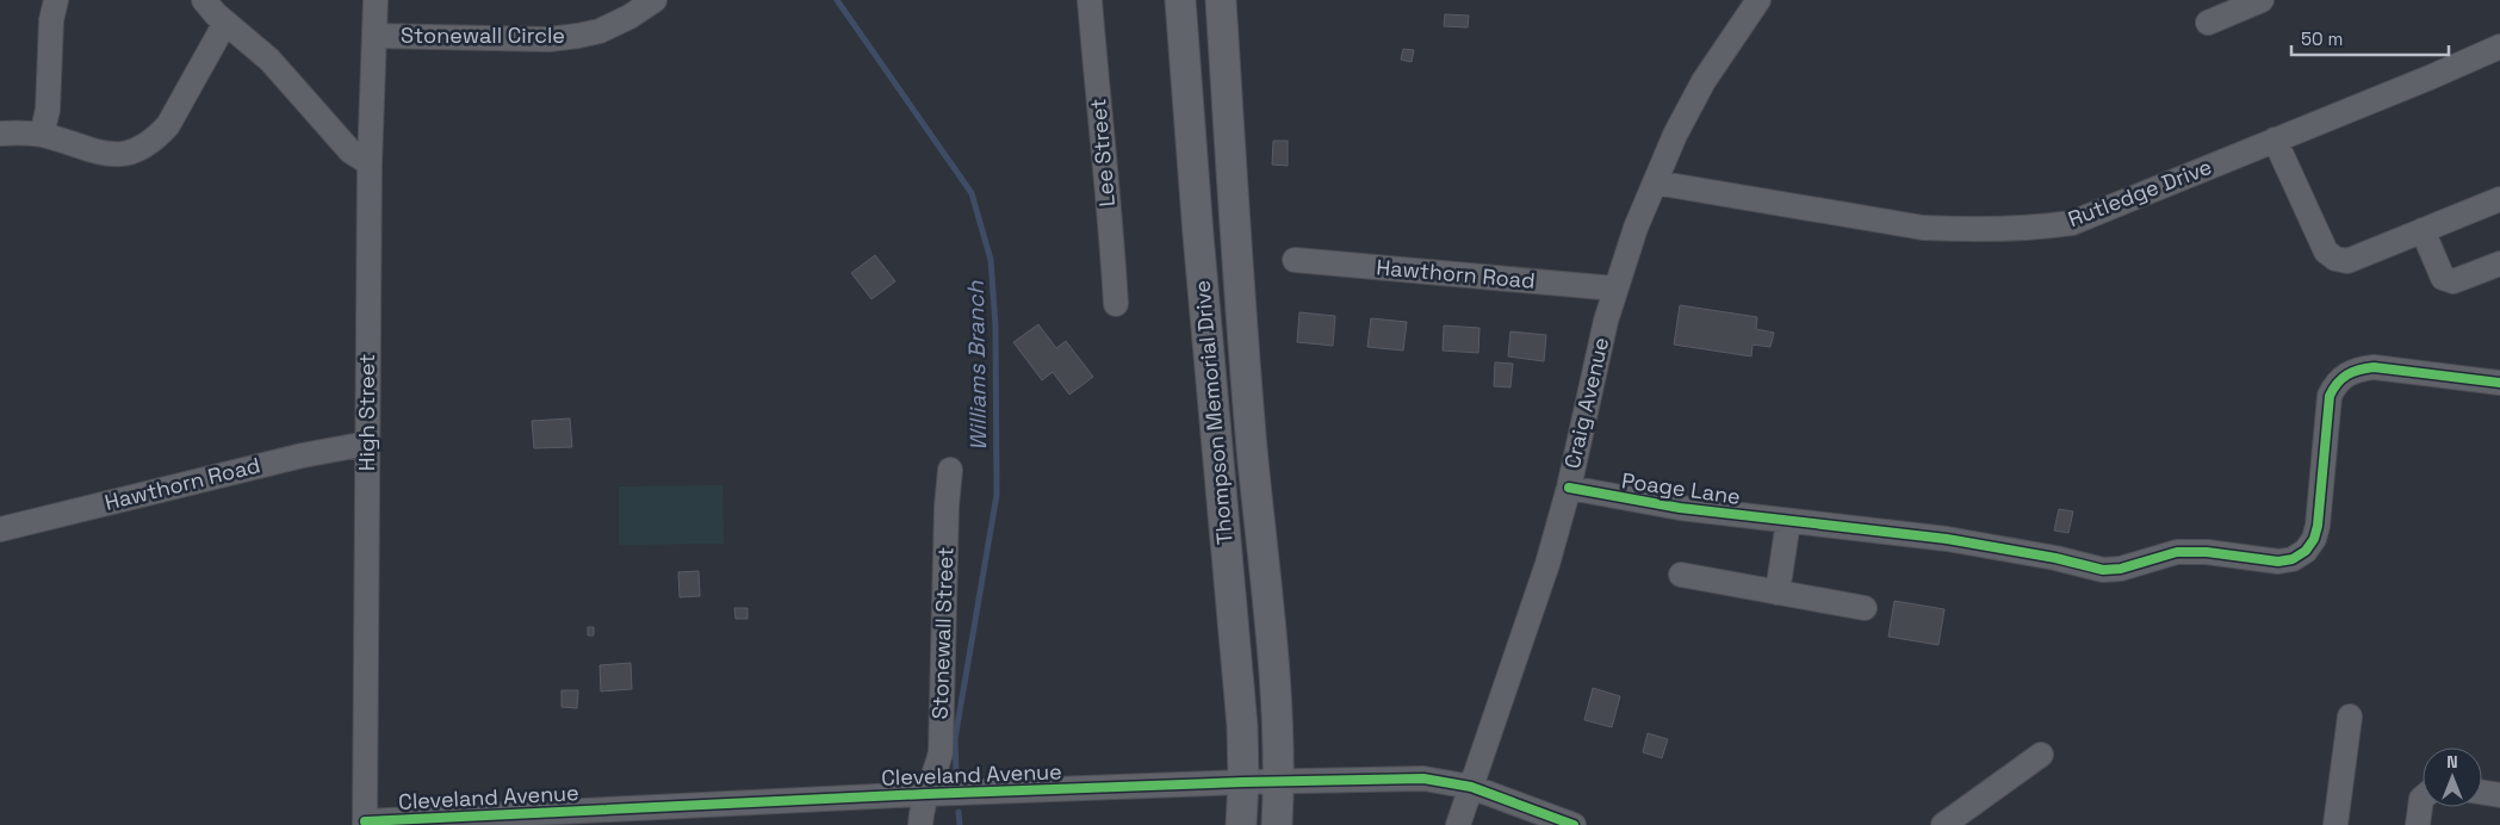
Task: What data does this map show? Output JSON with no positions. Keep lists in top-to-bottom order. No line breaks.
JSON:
{"streets":{"main road":["Thompson Memorial Drive"],"street":["Stonewall Circle","Lee Street","Rutledge Drive","Hawthorn Road","Craig Avenue","High Street","Poage Lane","Stonewall Street","Cleveland Avenue"]},"crossings":[["Stonewall Circle","High Street"],["Rutledge Drive","Craig Avenue"],["Hawthorn Road","Craig Avenue"],["Hawthorn Road","High Street"],["Craig Avenue","Poage Lane"],["Craig Avenue","Cleveland Avenue"],["High Street","Cleveland Avenue"],["Thompson Memorial Drive","Cleveland Avenue"],["Stonewall Street","Cleveland Avenue"]],"water":["Williams Branch"],"scale_bar":"50 m","north":"top"}
